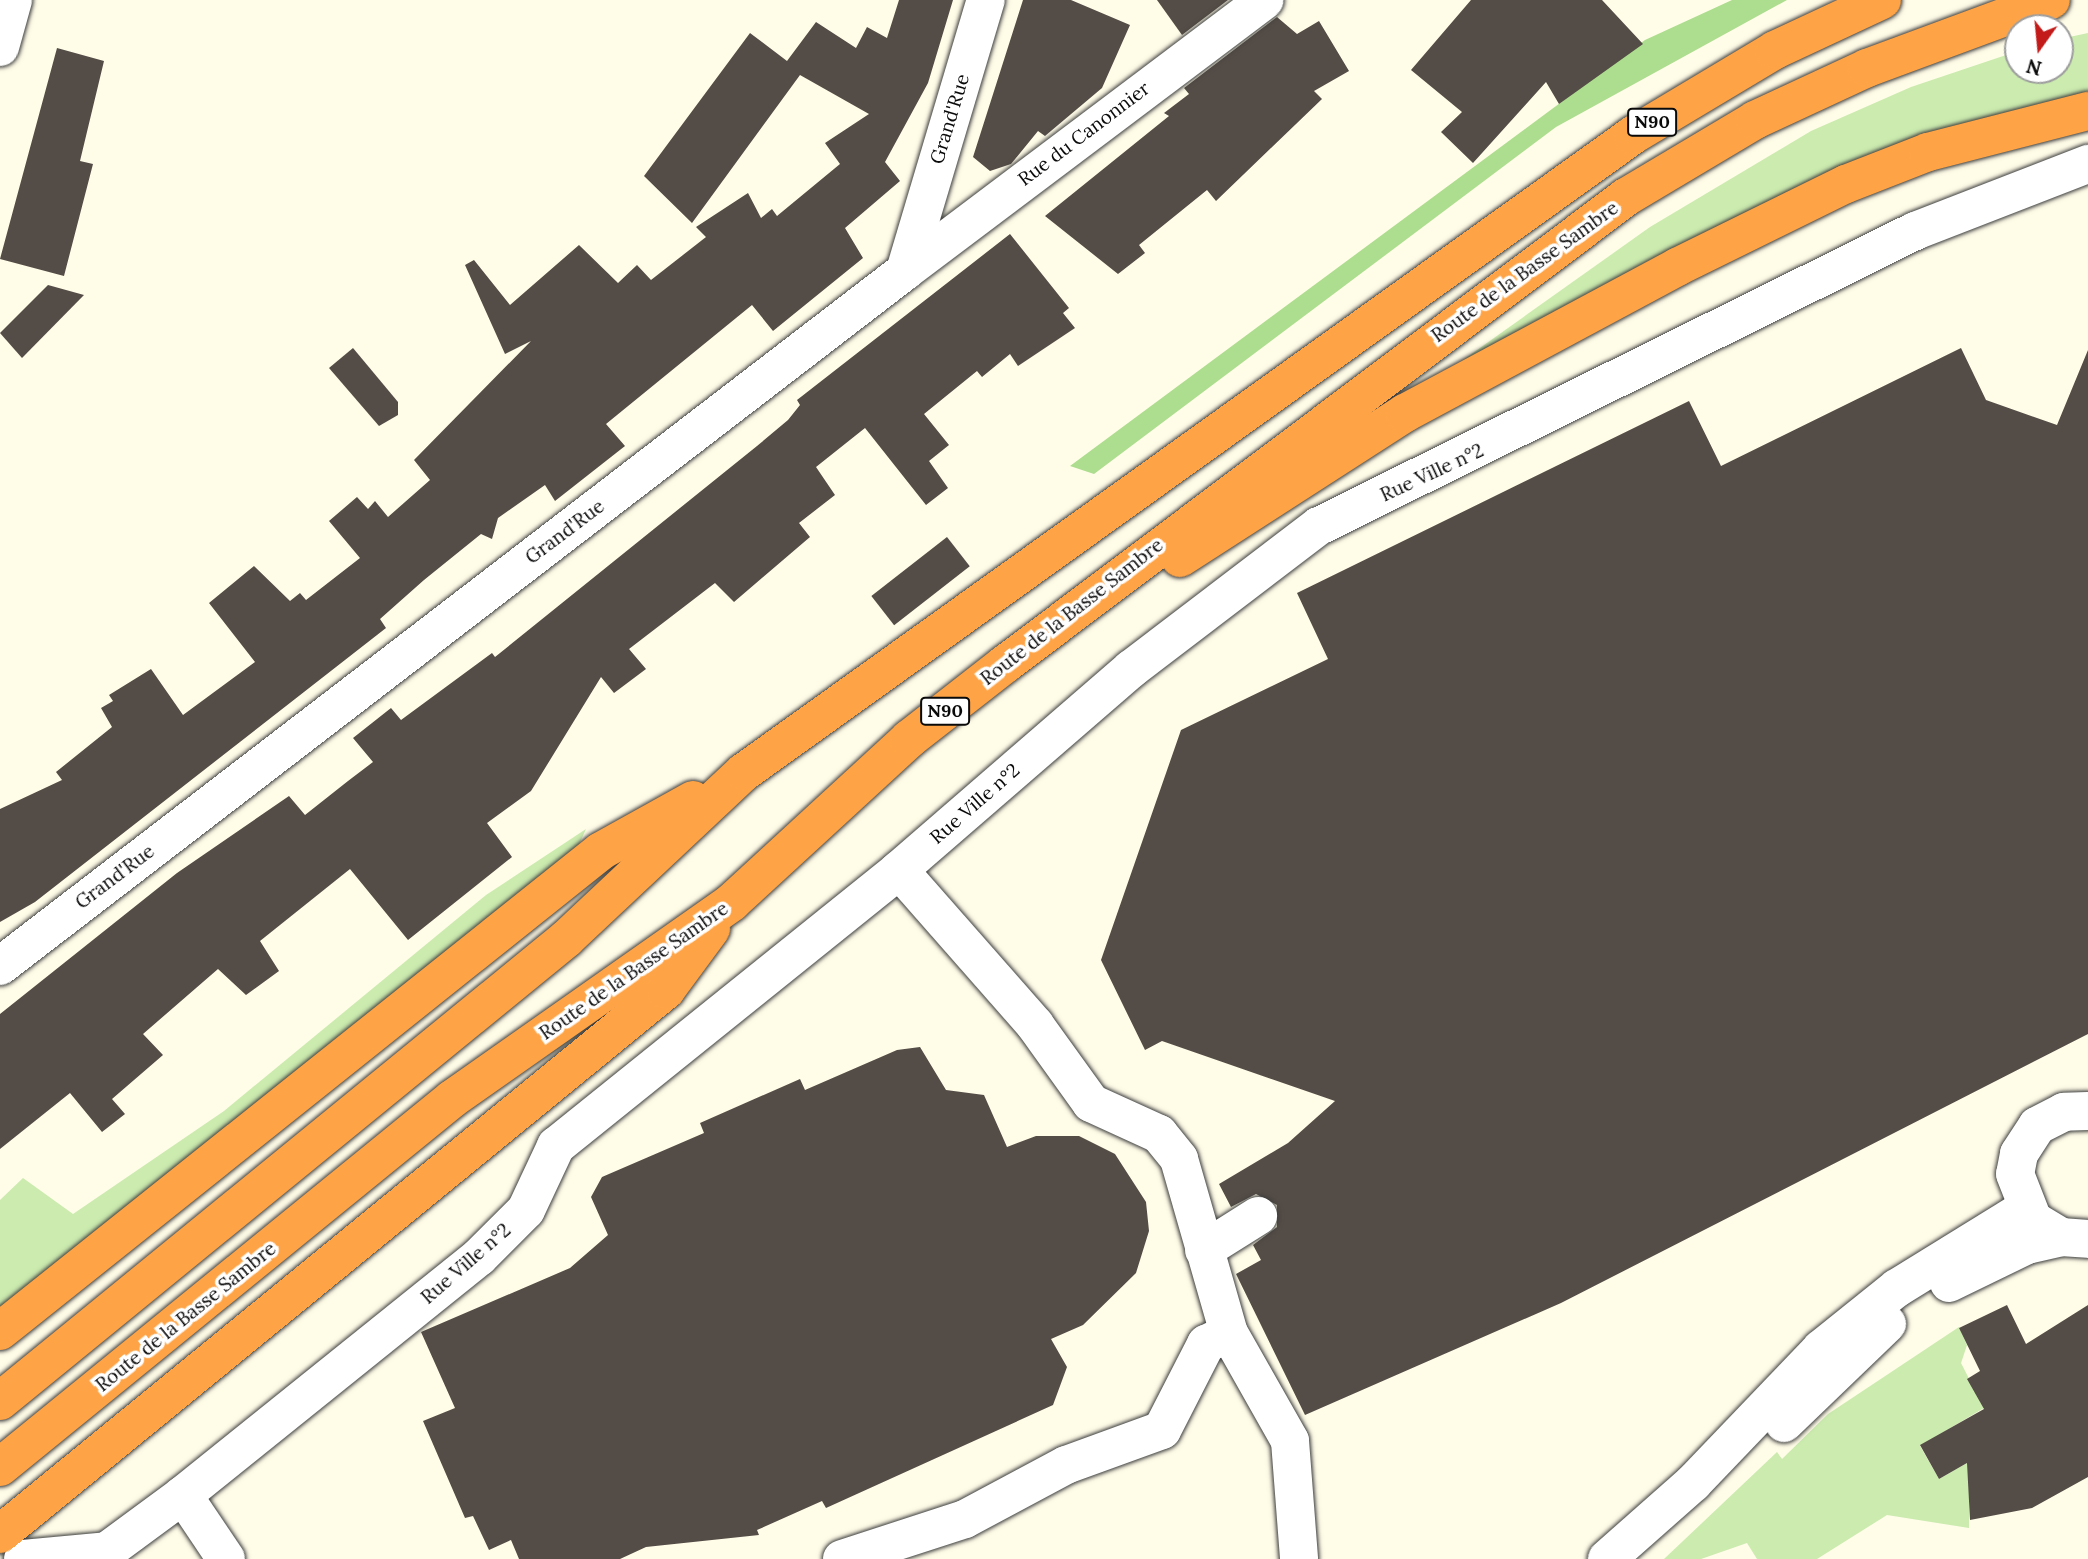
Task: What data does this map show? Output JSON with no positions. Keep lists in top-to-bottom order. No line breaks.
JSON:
{"streets":{"highway":["N90","Route de la Basse Sambre"],"street":["Grand'Rue","Rue du Canonnier","Rue Ville n°2"]},"crossings":[["Grand'Rue","Rue du Canonnier"]],"north":"bottom"}
